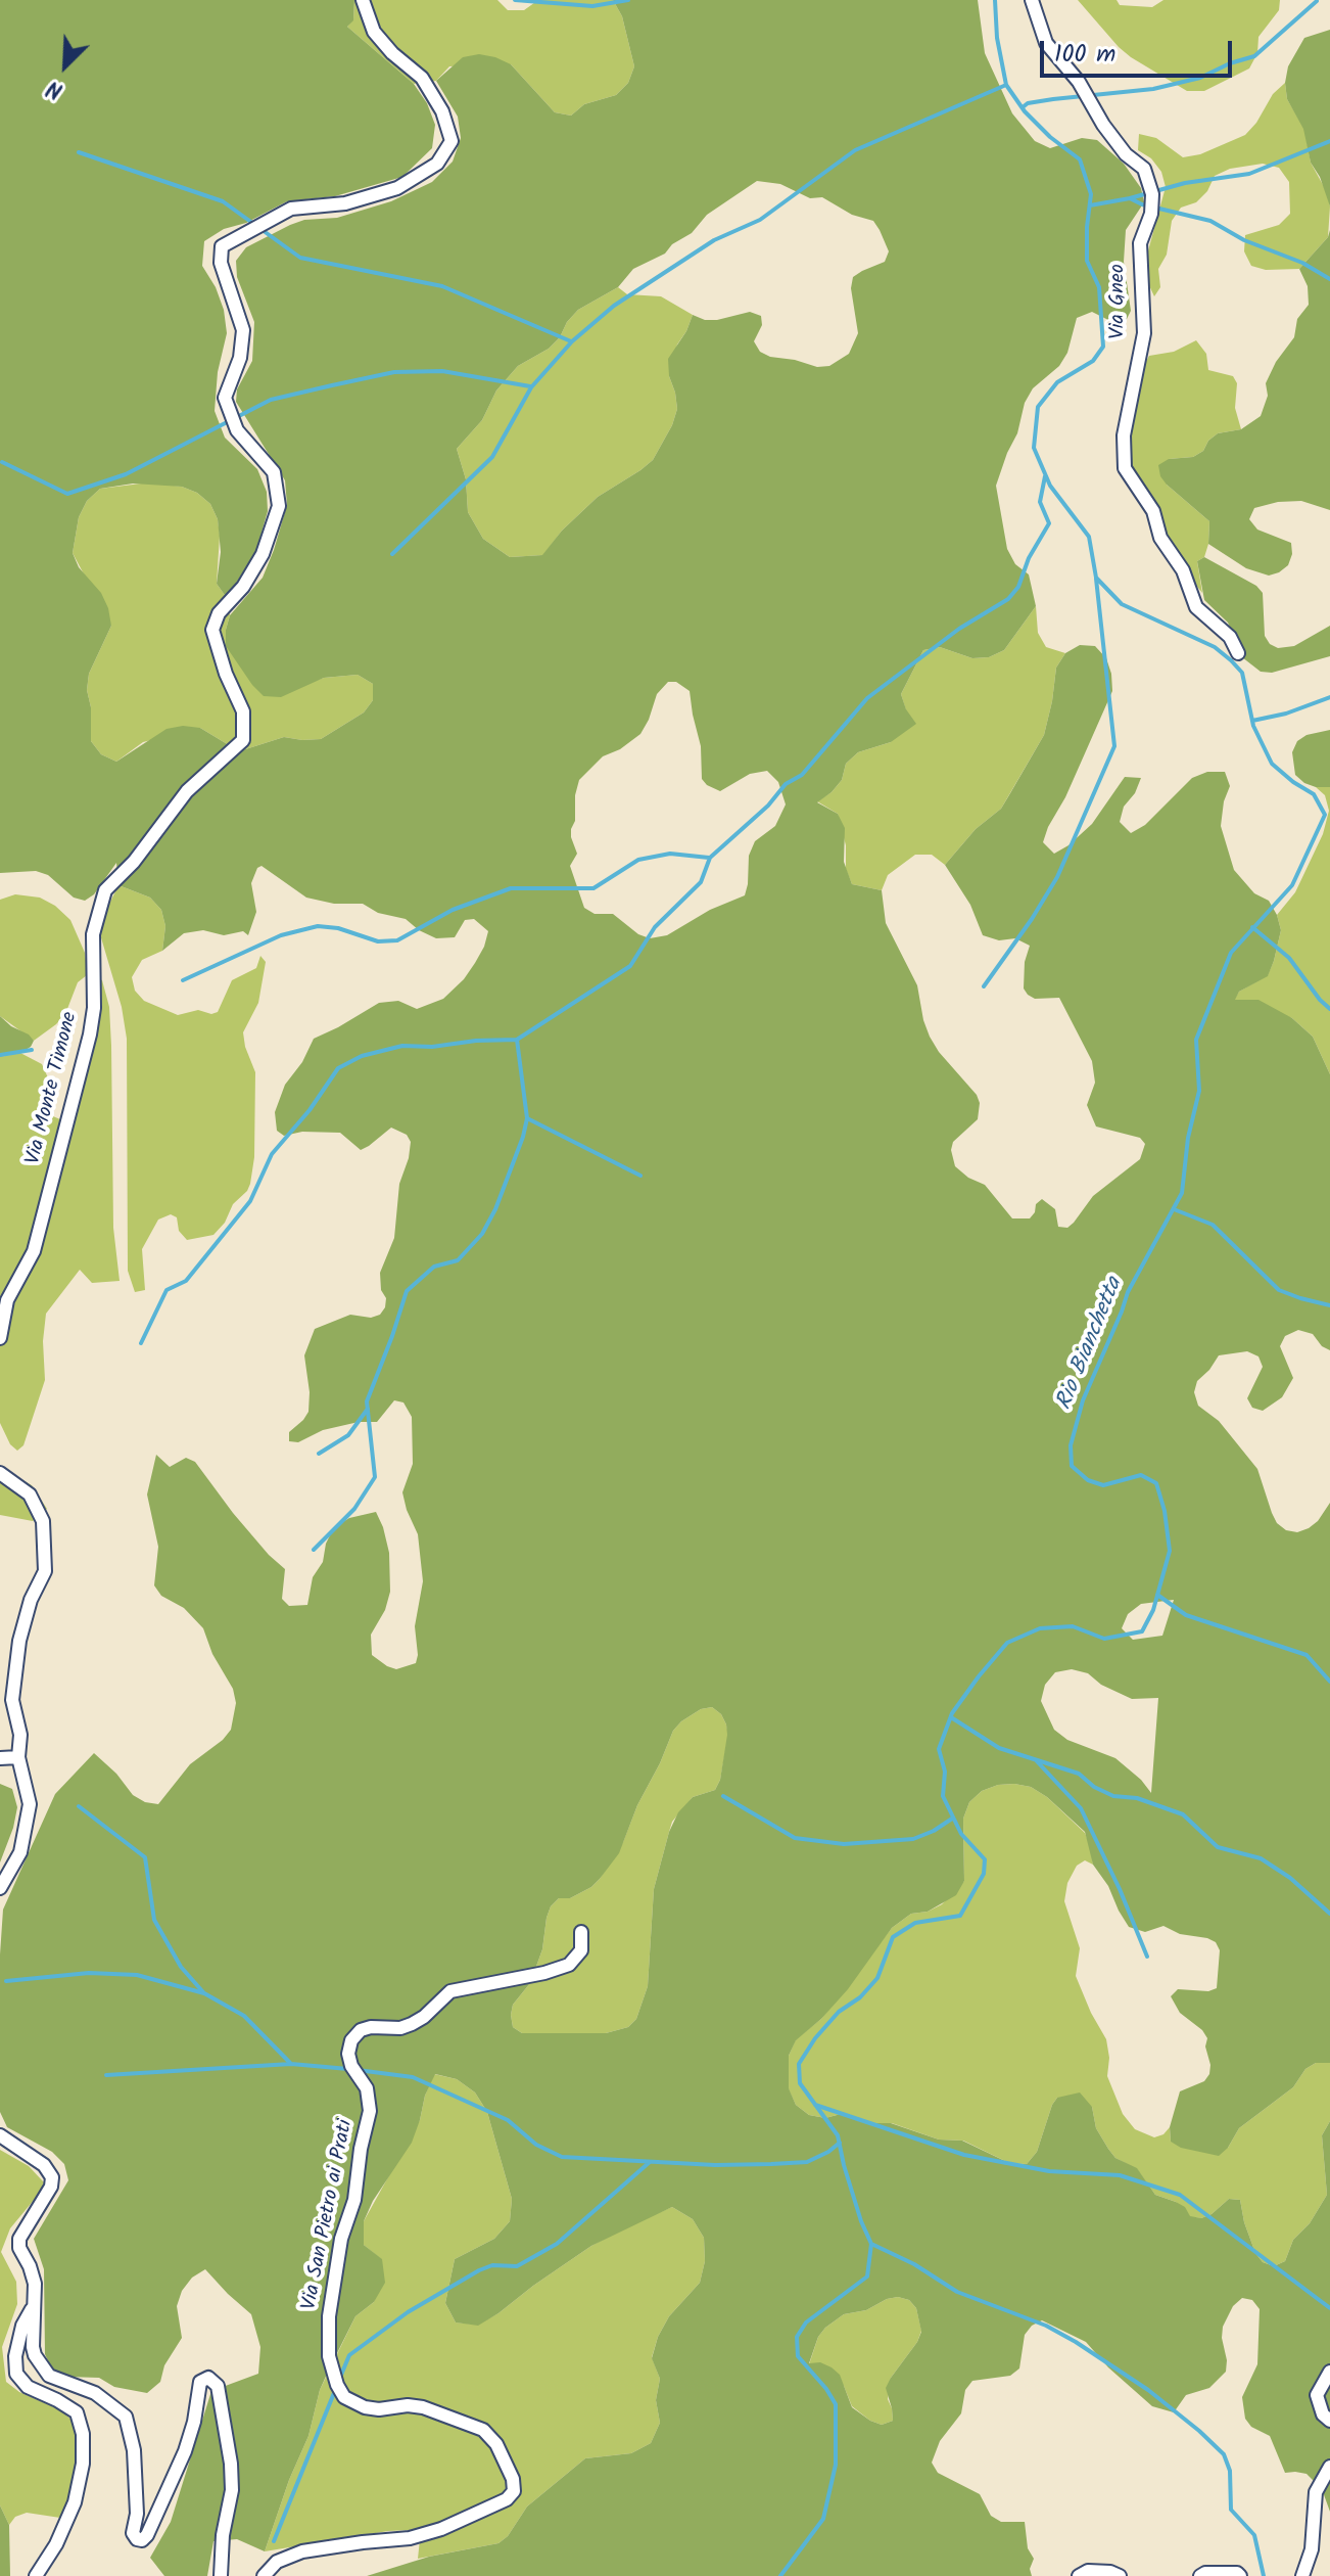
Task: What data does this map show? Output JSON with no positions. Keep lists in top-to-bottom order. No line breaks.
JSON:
{"streets":{"street":["Via Gneo","Via Monte Timone","Via San Pietro ai Prati"]},"water":["Rio Bianchetta"],"scale_bar":"100 m","north":"bottom left"}
